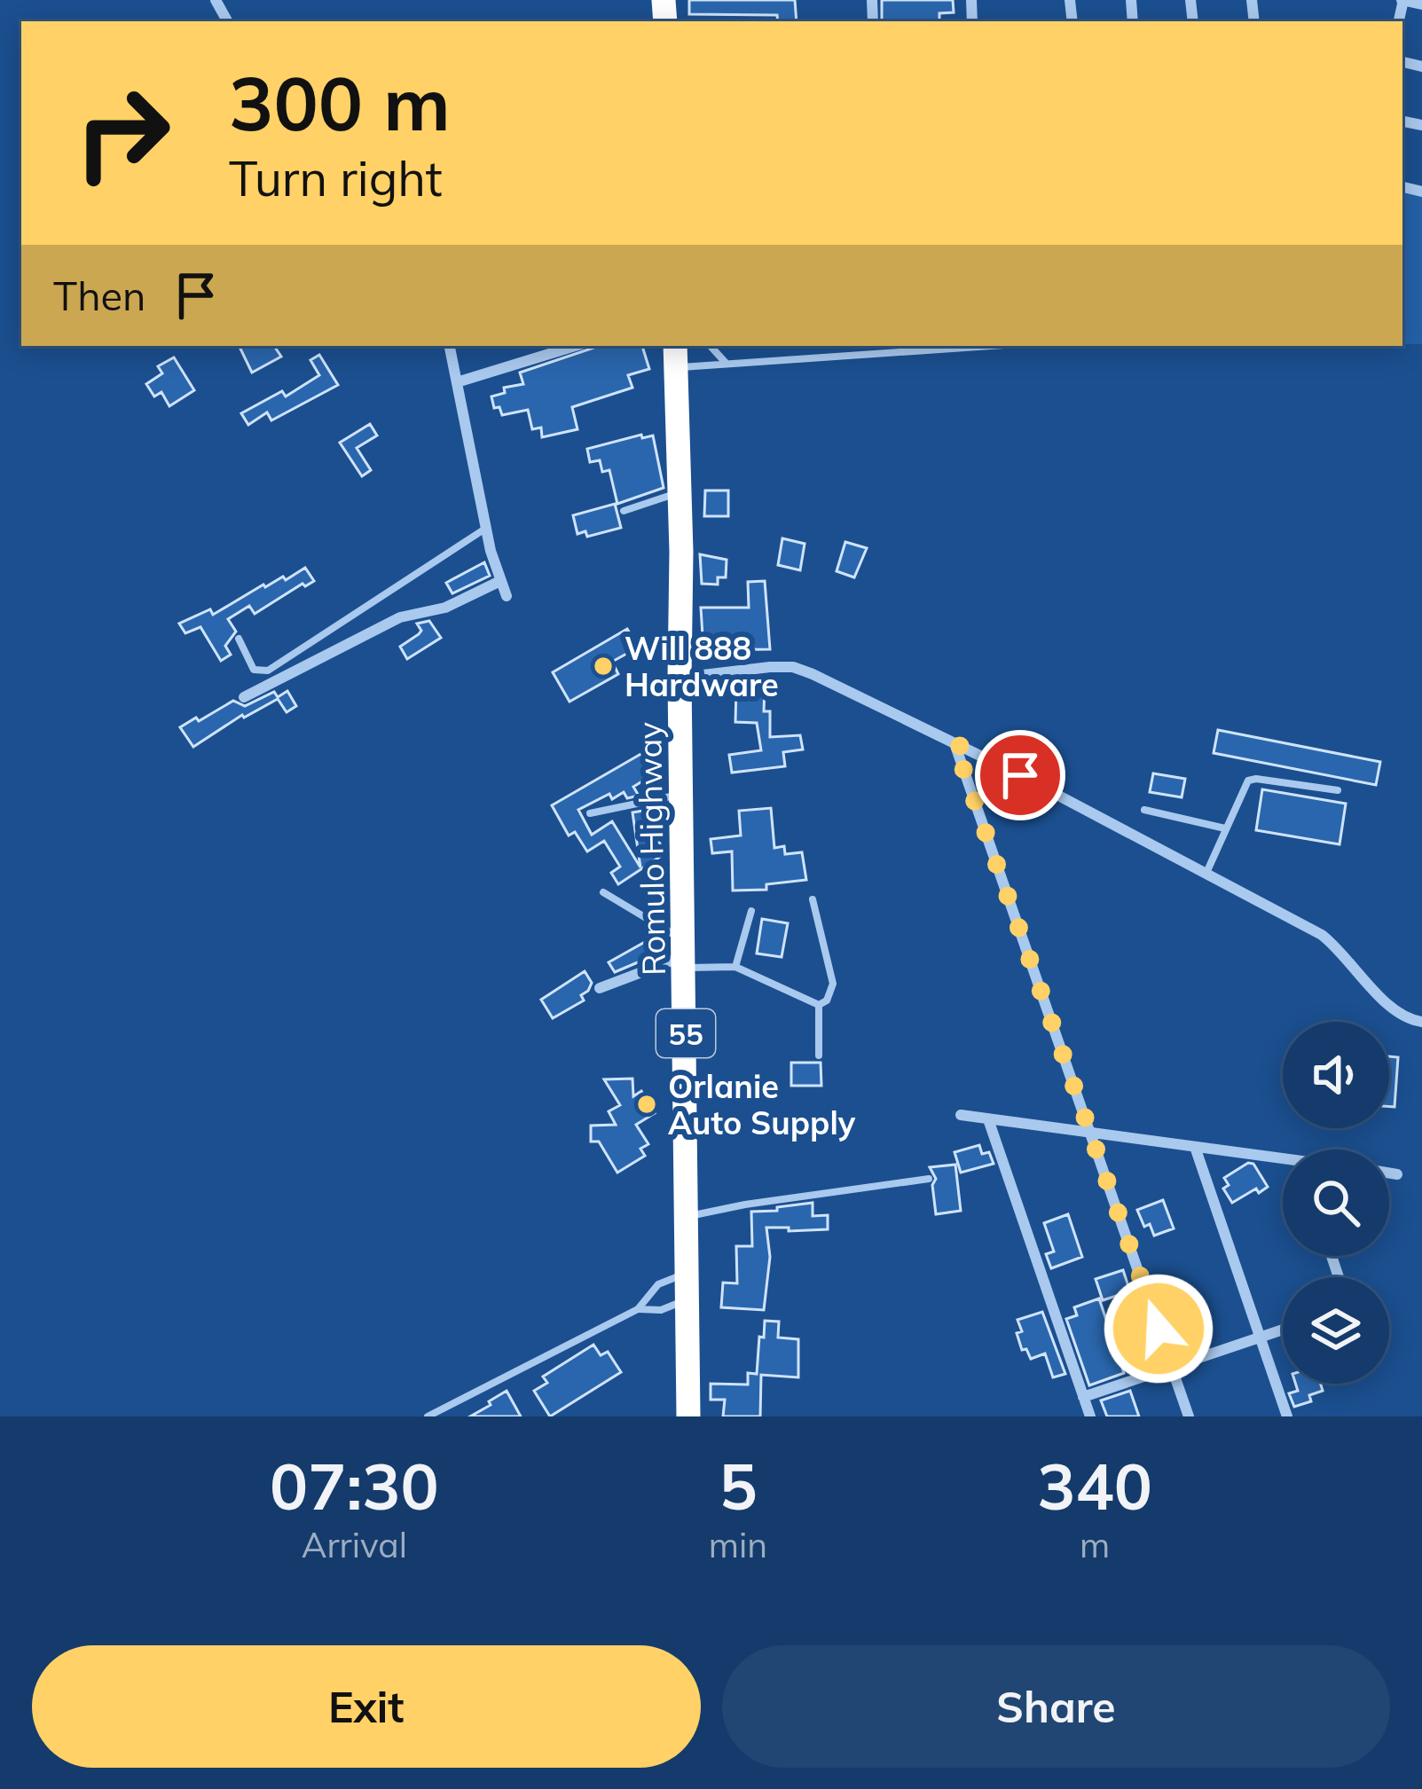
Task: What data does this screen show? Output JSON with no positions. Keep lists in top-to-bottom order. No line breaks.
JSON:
{"streets":{"highway":["Romulo Highway","55"]},"places":["Will 888 Hardware","Orlanie Auto Supply"],"page":{"turn":["300 m","Turn right"],"then":"Then","eta":["07:30","Arrival","5","min","340","m"],"buttons":["Exit","Share"]}}
